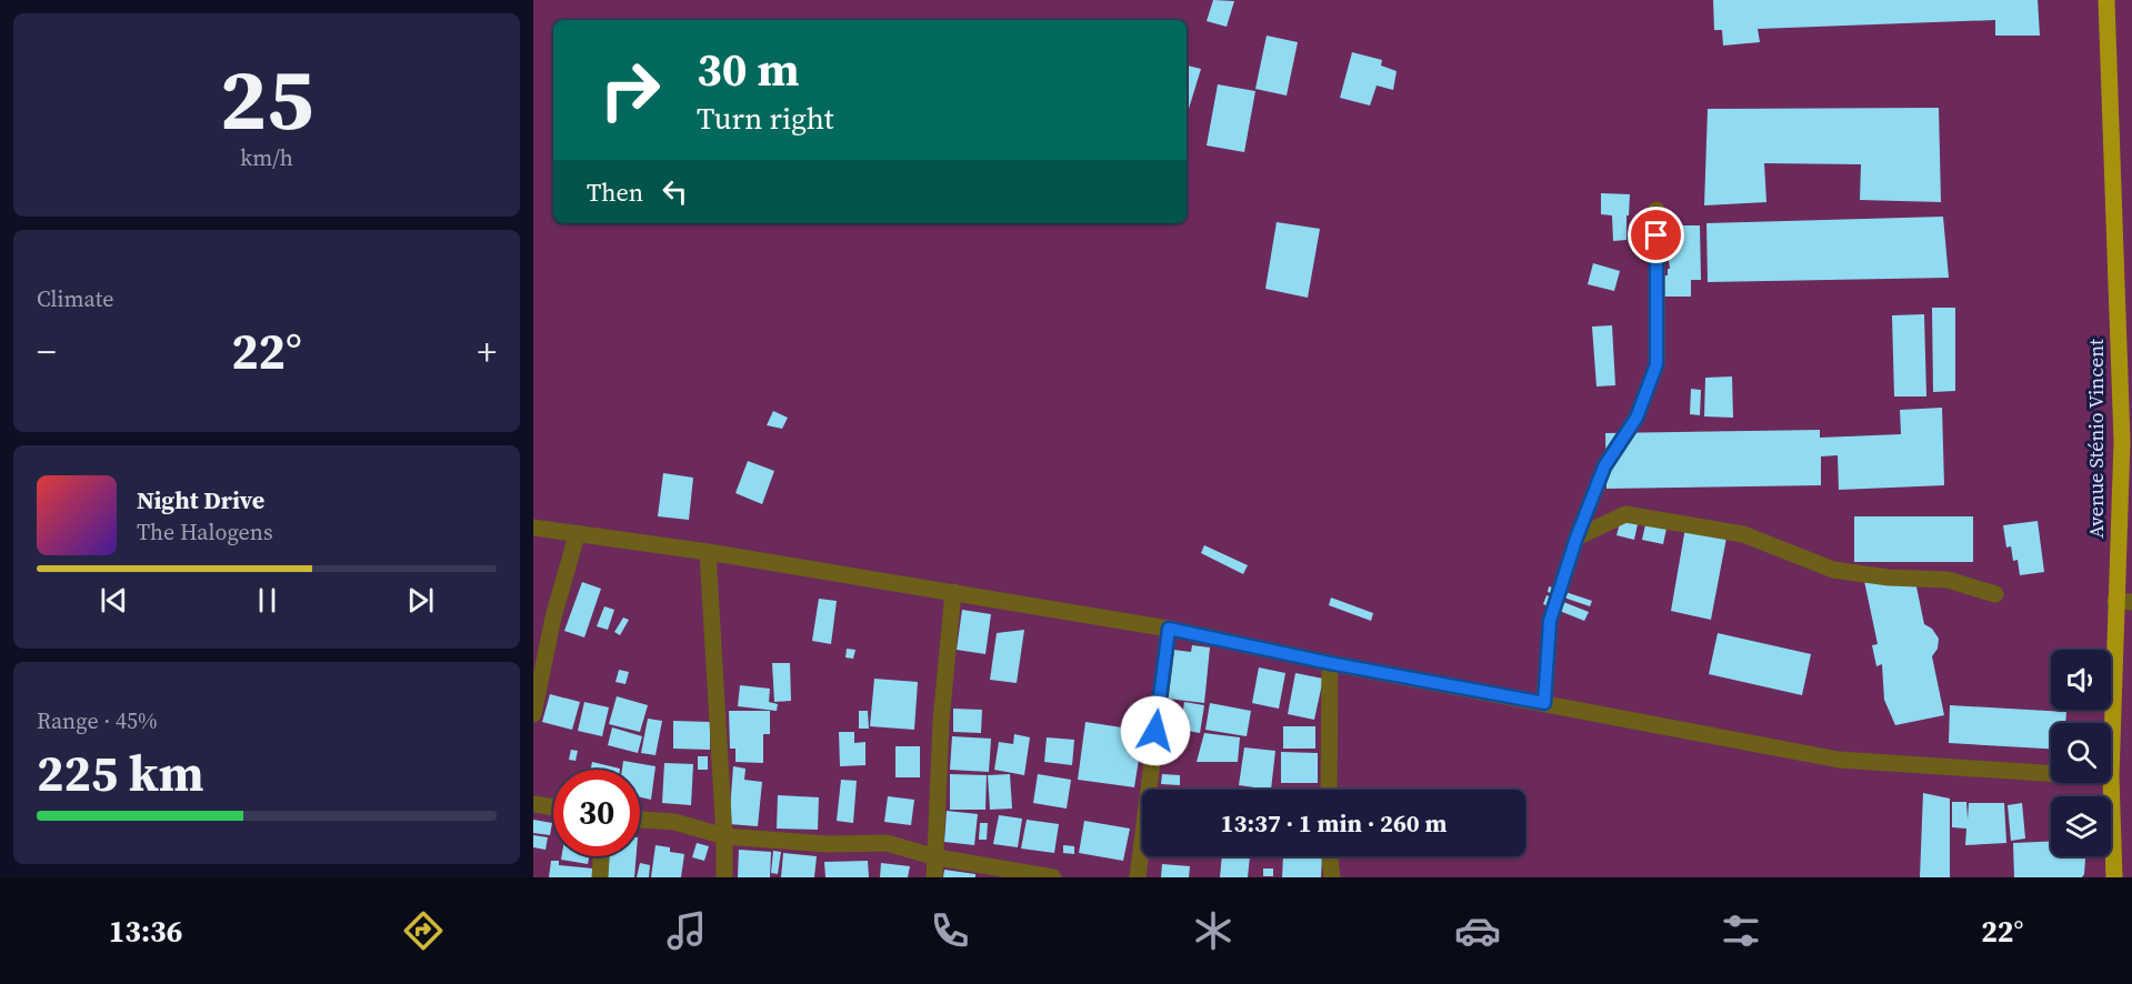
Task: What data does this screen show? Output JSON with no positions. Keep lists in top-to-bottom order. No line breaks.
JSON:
{"streets":{"main road":["Avenue Sténio Vincent"]},"page":{"tile":[["25","km/h"],"Climate",["Range · 45%","225 km"]],"turn":["30 m","Turn right"],"then":"Then","heat":["−","22°","+"],"song":["Night Drive","The Halogens"],"limit":"30","trip":"13:37 · 1 min · 260 m","tabs":["13:36","22°"]}}
